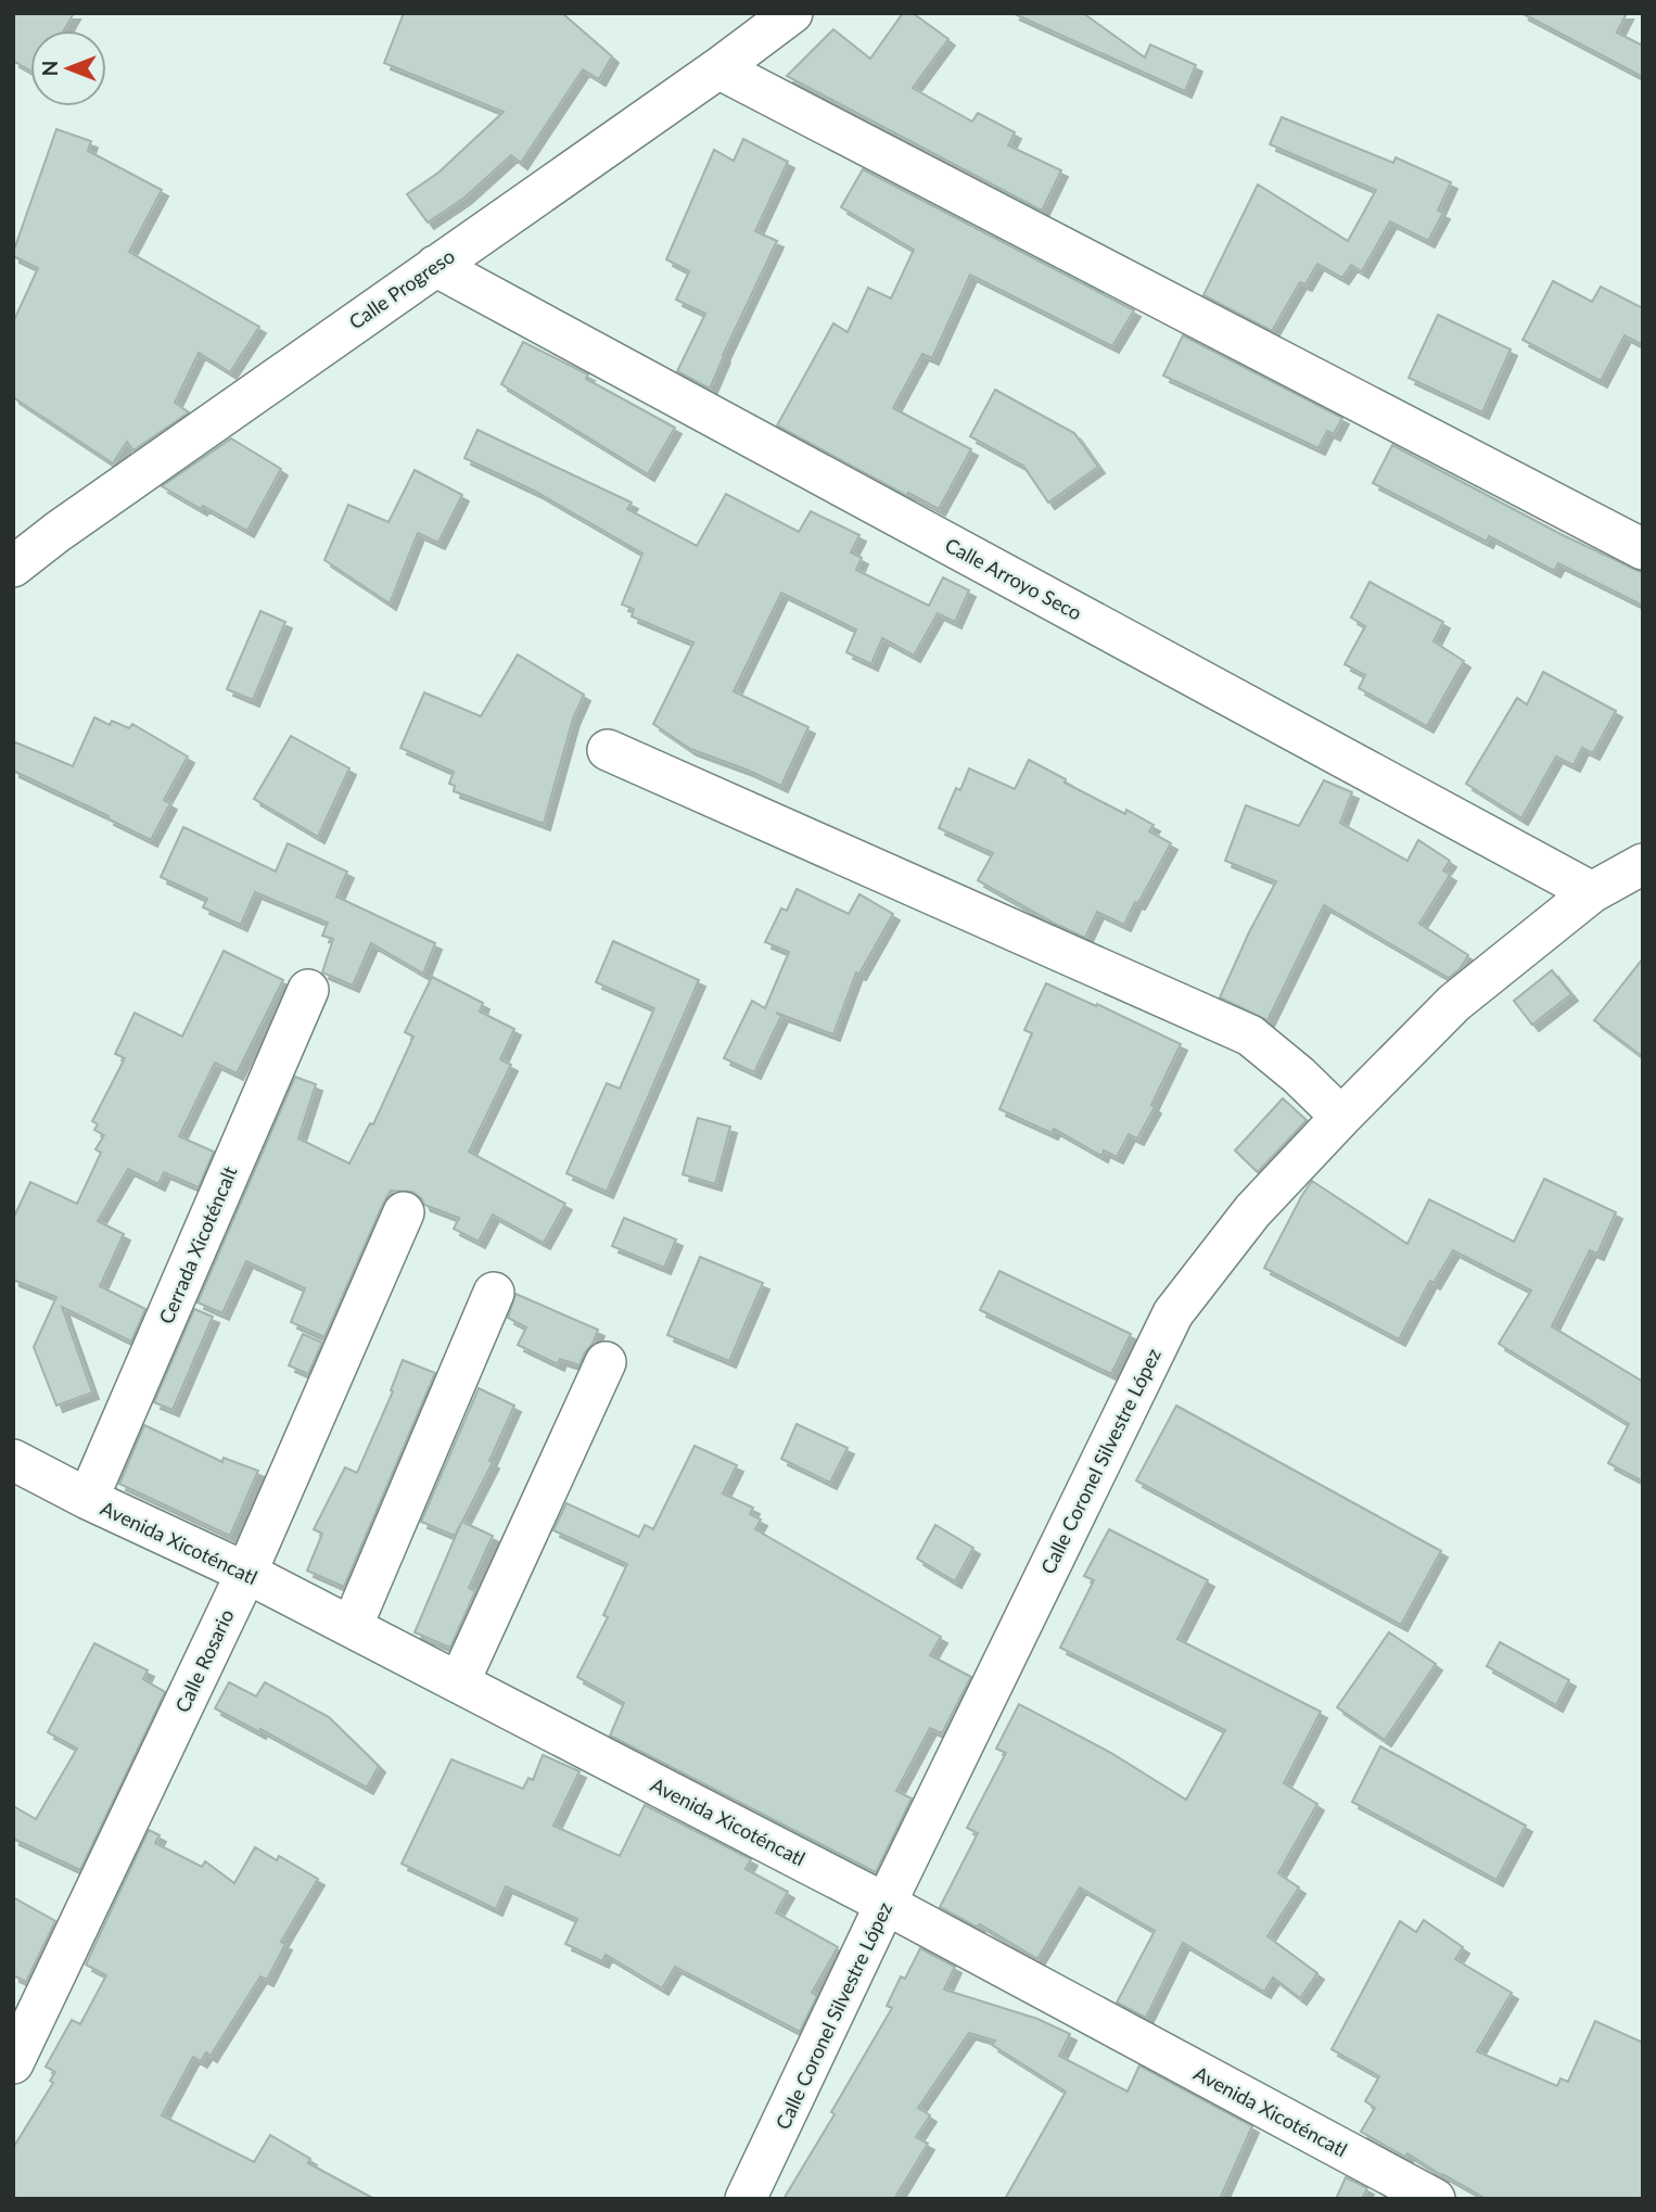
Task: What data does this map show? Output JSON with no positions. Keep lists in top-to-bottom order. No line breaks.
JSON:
{"streets":{"street":["Calle Progreso","Calle Arroyo Seco","Cerrada Xicoténcalt","Calle Coronel Silvestre López","Avenida Xicoténcatl","Calle Rosario"]},"crossings":[["Calle Progreso","Calle Arroyo Seco"],["Calle Arroyo Seco","Calle Coronel Silvestre López"],["Cerrada Xicoténcalt","Avenida Xicoténcatl"],["Calle Coronel Silvestre López","Avenida Xicoténcatl"],["Avenida Xicoténcatl","Calle Rosario"]],"north":"left"}
